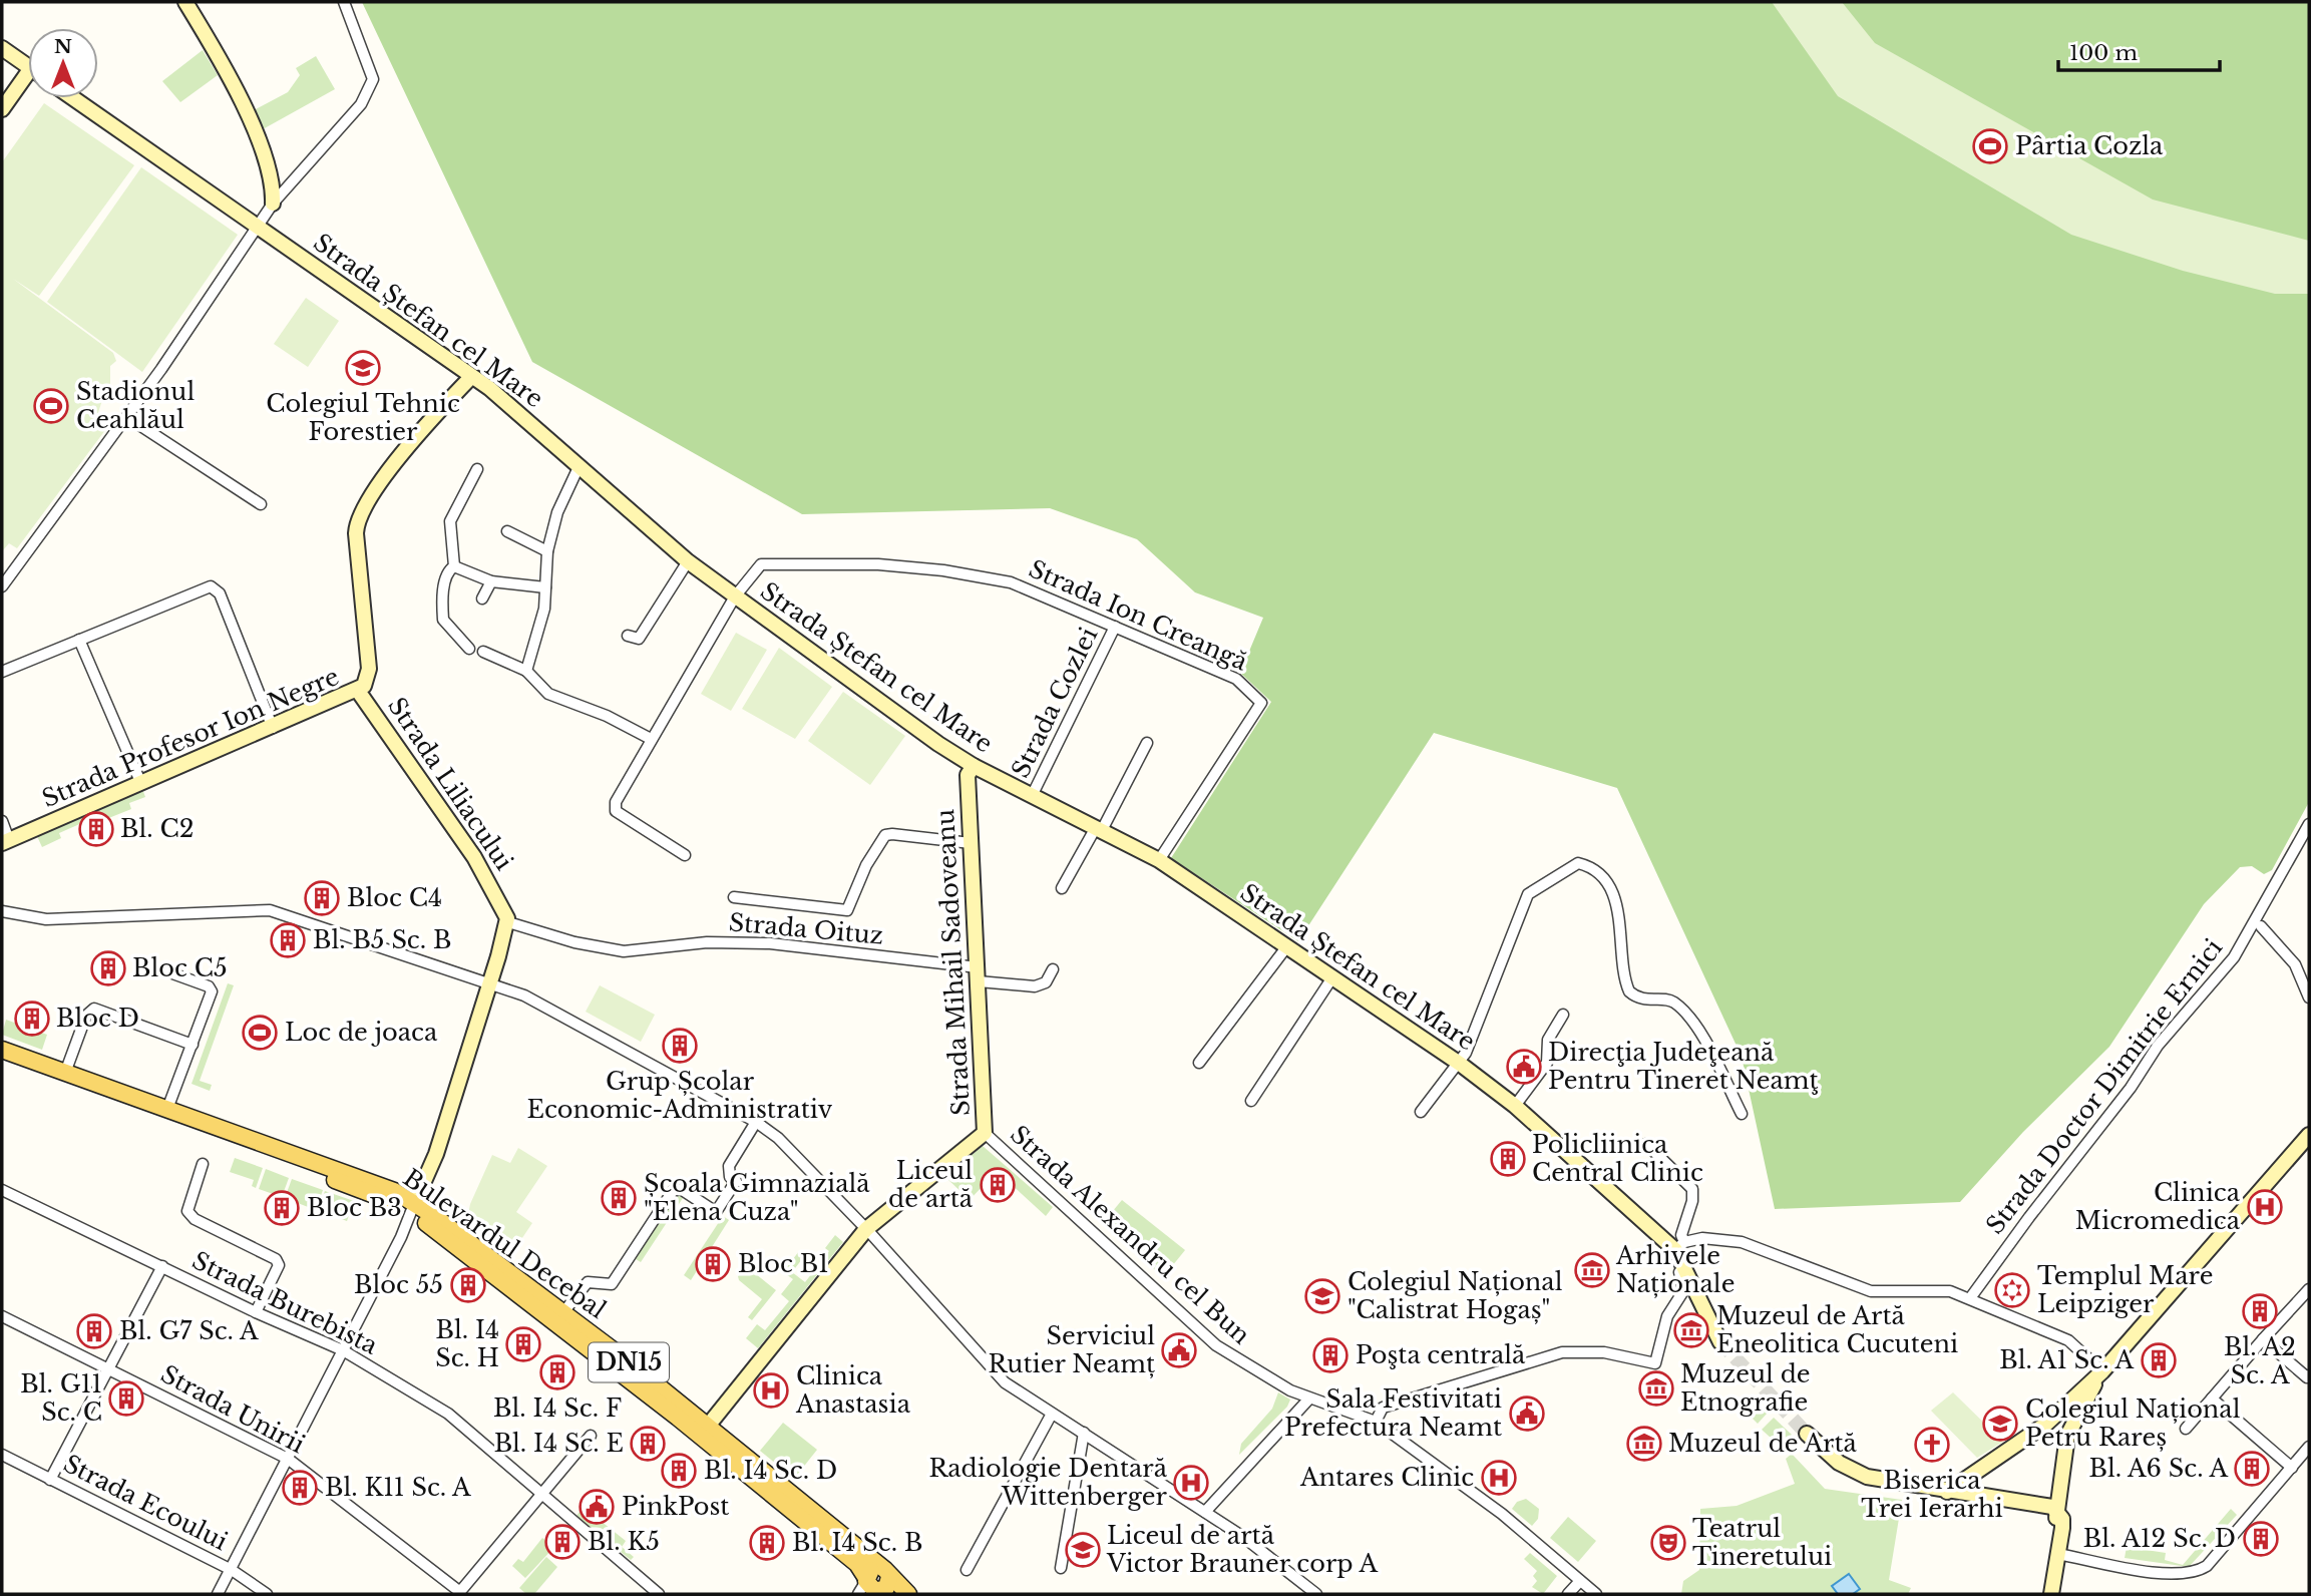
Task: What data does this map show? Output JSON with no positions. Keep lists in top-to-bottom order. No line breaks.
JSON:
{"streets":{"main road":["Bulevardul Decebal","DN15"],"street":["Strada Ștefan cel Mare","Strada Ion Creangă","Strada Cozlei","Strada Profesor Ion Negre","Strada Liliacului","Strada Oituz","Strada Mihail Sadoveanu","Strada Doctor Dimitrie Ernici","Strada Alexandru cel Bun","Strada Burebista","Strada Unirii","Strada Ecoului"]},"crossings":[["Strada Ștefan cel Mare","Strada Ion Creangă"],["Strada Ștefan cel Mare","Strada Cozlei"],["Strada Ștefan cel Mare","Strada Liliacului"],["Strada Ștefan cel Mare","Strada Mihail Sadoveanu"],["Strada Ion Creangă","Strada Cozlei"],["Strada Profesor Ion Negre","Strada Liliacului"],["Strada Liliacului","Strada Oituz"],["Strada Oituz","Strada Mihail Sadoveanu"],["Strada Mihail Sadoveanu","Strada Alexandru cel Bun"],["Strada Mihail Sadoveanu","Bulevardul Decebal"],["Bulevardul Decebal","DN15"]],"places":{"sports":["Pârtia Cozla","Stadionul Ceahlăul","Loc de joaca"],"school or university":["Colegiul Tehnic Forestier","Colegiul Național \"Calistrat Hogaș\"","Colegiul Național Petru Rareș","Liceul de artă Victor Brauner corp A"],"building":["Bl. C2","Bloc C4","Bl. B5 Sc. B","Bloc C5","Bloc D","Grup Școlar Economic-Administrativ","Policliinica Central Clinic","Liceul de artă","Școala Gimnazială \"Elena Cuza\"","Bloc B3","Bloc B1","Bloc 55","Bl. A2 Sc. A","Bl. G7 Sc. A","Bl. I4 Sc. H","Poşta centrală","Bl. A1 Sc. A","Bl. I4 Sc. F","Bl. G11 Sc. C","Bl. I4 Sc. E","Bl. A6 Sc. A","Bl. I4 Sc. D","Bl. K11 Sc. A","Bl. A12 Sc. D","Bl. K5","Bl. I4 Sc. B"],"public building":["Direcţia Judeţeană Pentru Tineret Neamţ","Serviciul Rutier Neamț","Sala Festivitati Prefectura Neamt","PinkPost"],"hospital":["Clinica Micromedica","Clinica Anastasia","Antares Clinic","Radiologie Dentară Wittenberger"],"museum":["Arhivele Naționale","Muzeul de Artă Eneolitica Cucuteni","Muzeul de Etnografie","Muzeul de Artă"],"synagogue":["Templul Mare Leipziger"],"church":["Biserica Trei Ierarhi"],"theatre":["Teatrul Tineretului"]},"scale_bar":"100 m","north":"top"}
